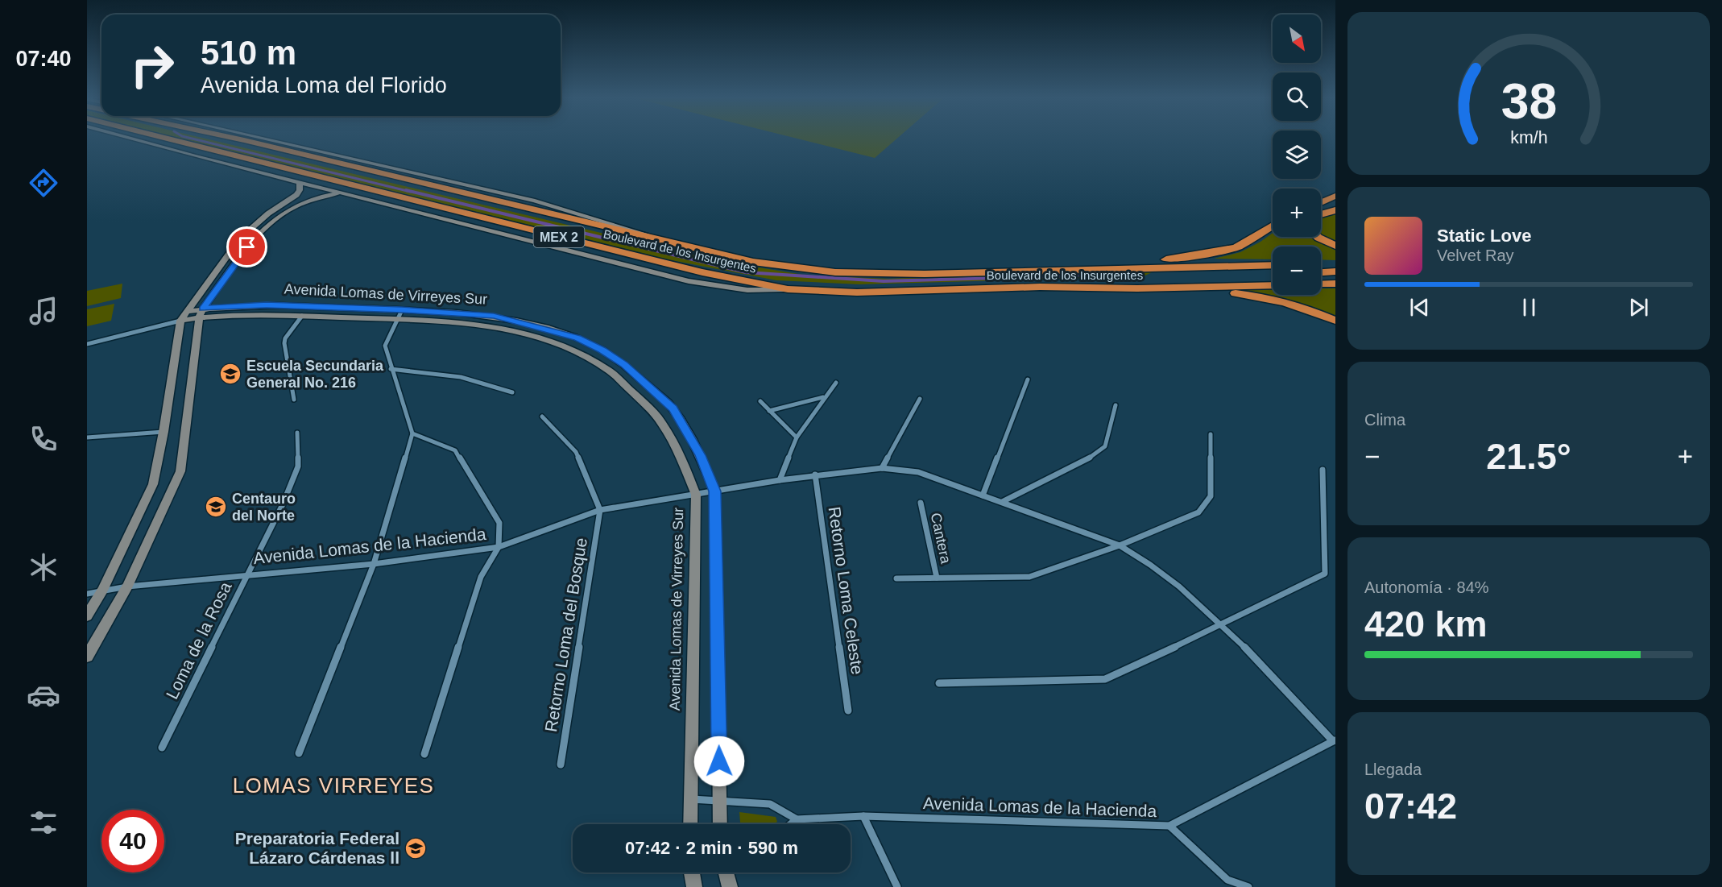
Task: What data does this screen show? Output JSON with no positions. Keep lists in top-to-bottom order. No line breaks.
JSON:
{"streets":{"highway":["MEX 2","Boulevard de los Insurgentes"],"street":["Avenida Lomas de Virreyes Sur","Cantera","Avenida Lomas de la Hacienda","Retorno Loma Celeste","Retorno Loma del Bosque","Loma de la Rosa"]},"crossings":[["Avenida Lomas de Virreyes Sur","Avenida Lomas de la Hacienda"],["Avenida Lomas de la Hacienda","Retorno Loma Celeste"],["Avenida Lomas de la Hacienda","Retorno Loma del Bosque"],["Avenida Lomas de la Hacienda","Loma de la Rosa"]],"districts":["LOMAS VIRREYES"],"places":{"school or university":["Escuela Secundaria General No. 216","Centauro del Norte","Preparatoria Federal Lázaro Cárdenas ll"]},"north":"bottom right","page":{"tabs":"07:40","map_buttons":["+","−"],"turn":["510 m","Avenida Loma del Florido"],"song":["Static Love","Velvet Ray"],"tile":["Clima",["Autonomía · 84%","420 km"],["Llegada","07:42"]],"heat":["−","21.5°","+"],"limit":"40","trip":"07:42 · 2 min · 590 m","gauge":["38","km/h"]}}
